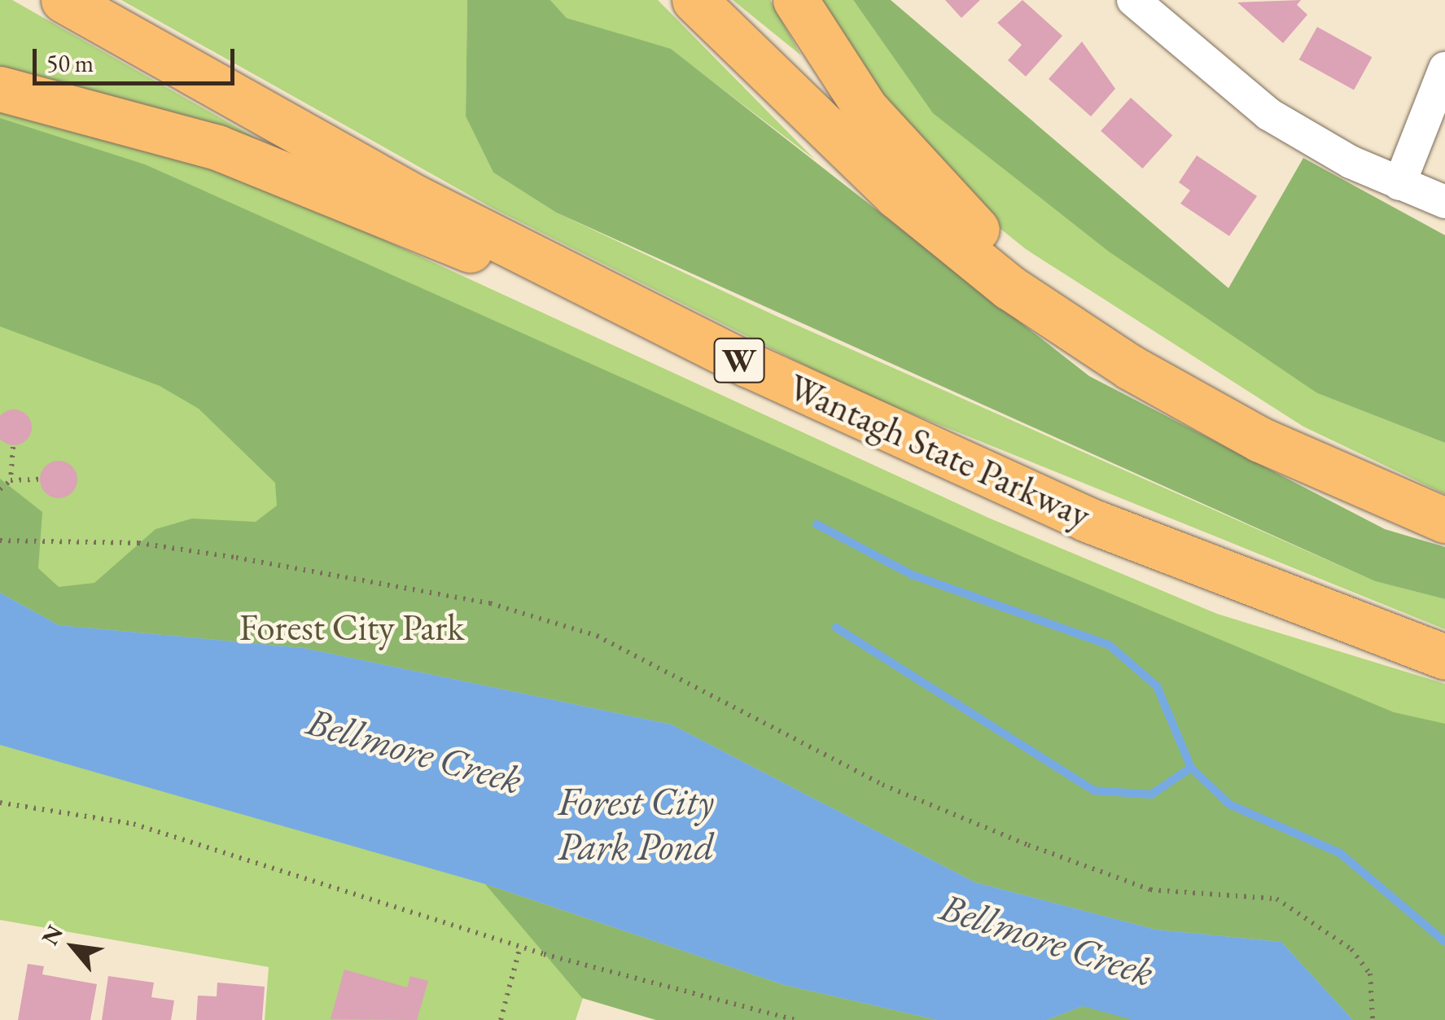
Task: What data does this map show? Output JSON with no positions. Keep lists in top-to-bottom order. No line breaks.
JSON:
{"streets":{"highway":["W","Wantagh State Parkway"]},"water":["Bellmore Creek","Forest City Park Pond"],"parks":["Forest City Park"],"scale_bar":"50 m","north":"top left"}
